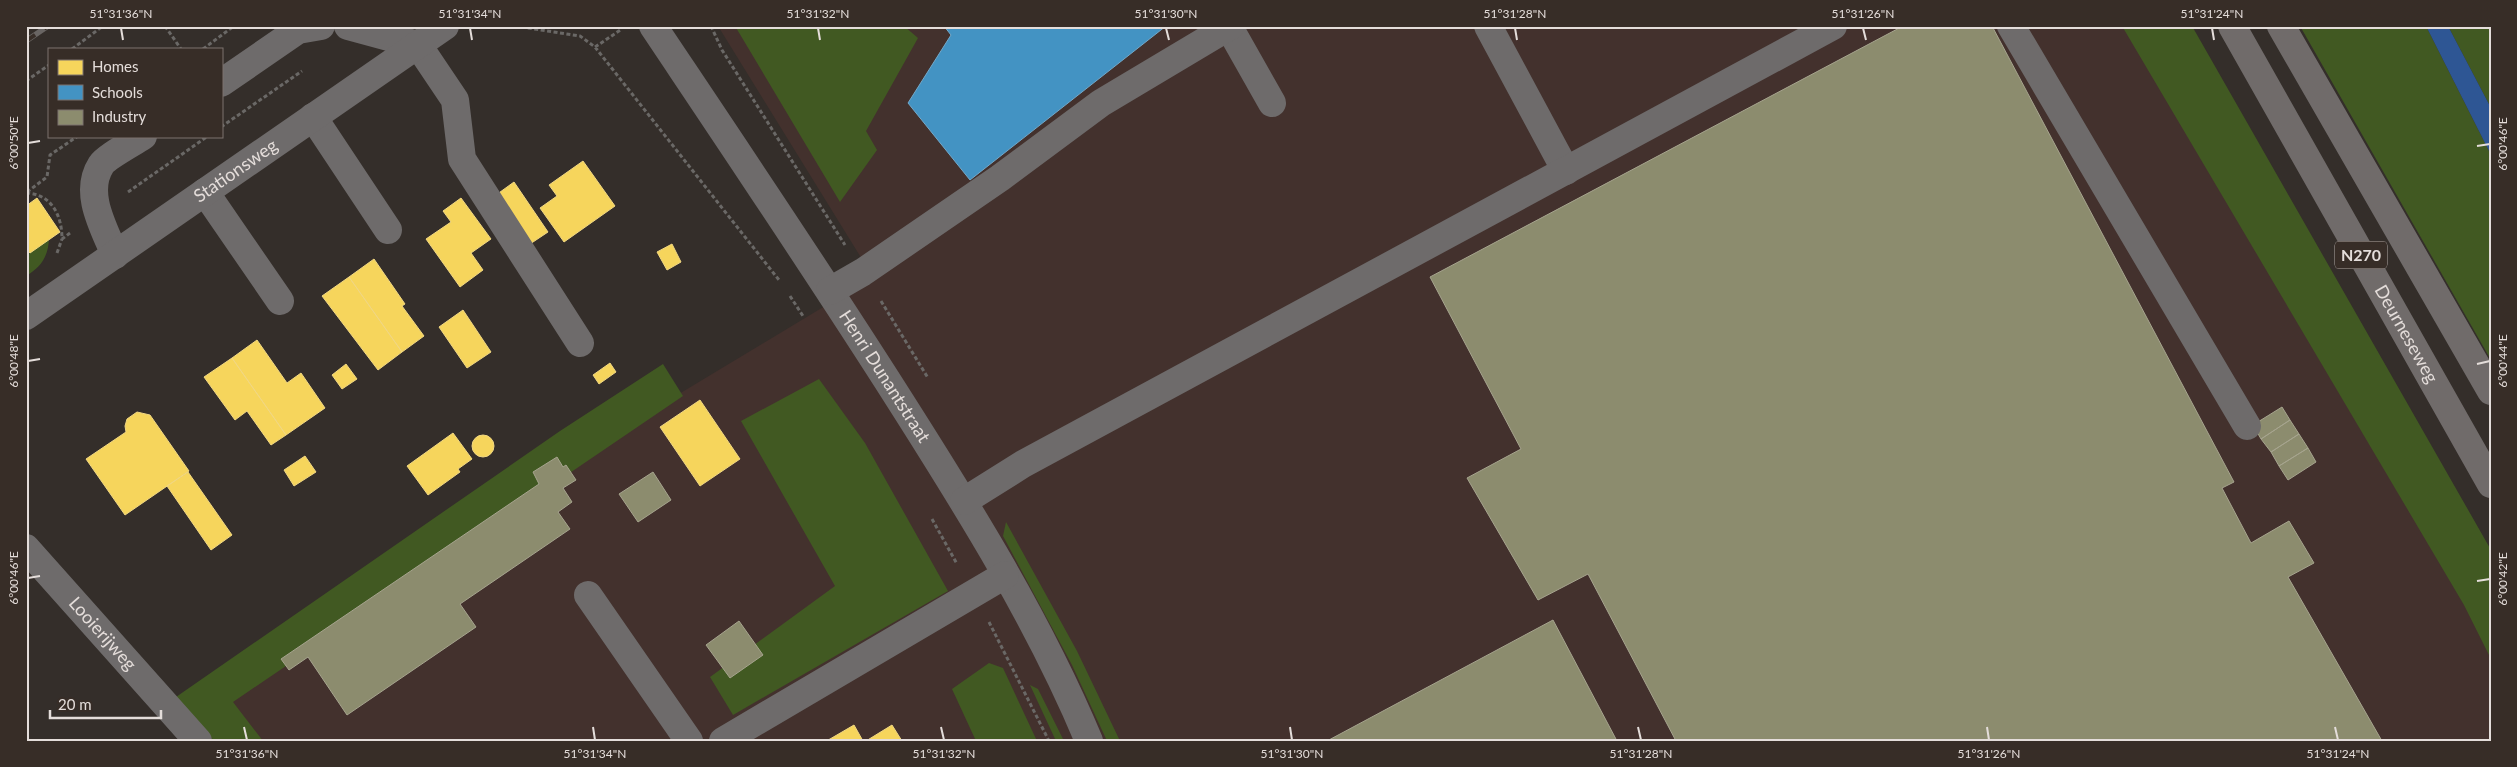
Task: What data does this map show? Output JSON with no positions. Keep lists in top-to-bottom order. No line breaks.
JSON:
{"streets":{"main road":["N270","Deurneseweg"],"street":["Stationsweg","Henri Dunantstraat","Looierijweg"]},"legend":["Homes","Schools","Industry"],"scale_bar":"20 m","coordinates":["51°31'36\"N","51°31'34\"N","51°31'32\"N","51°31'30\"N","51°31'28\"N","51°31'26\"N","51°31'24\"N","6°00'50\"E","6°00'46\"E","6°00'48\"E","6°00'44\"E","6°00'42\"E"]}
